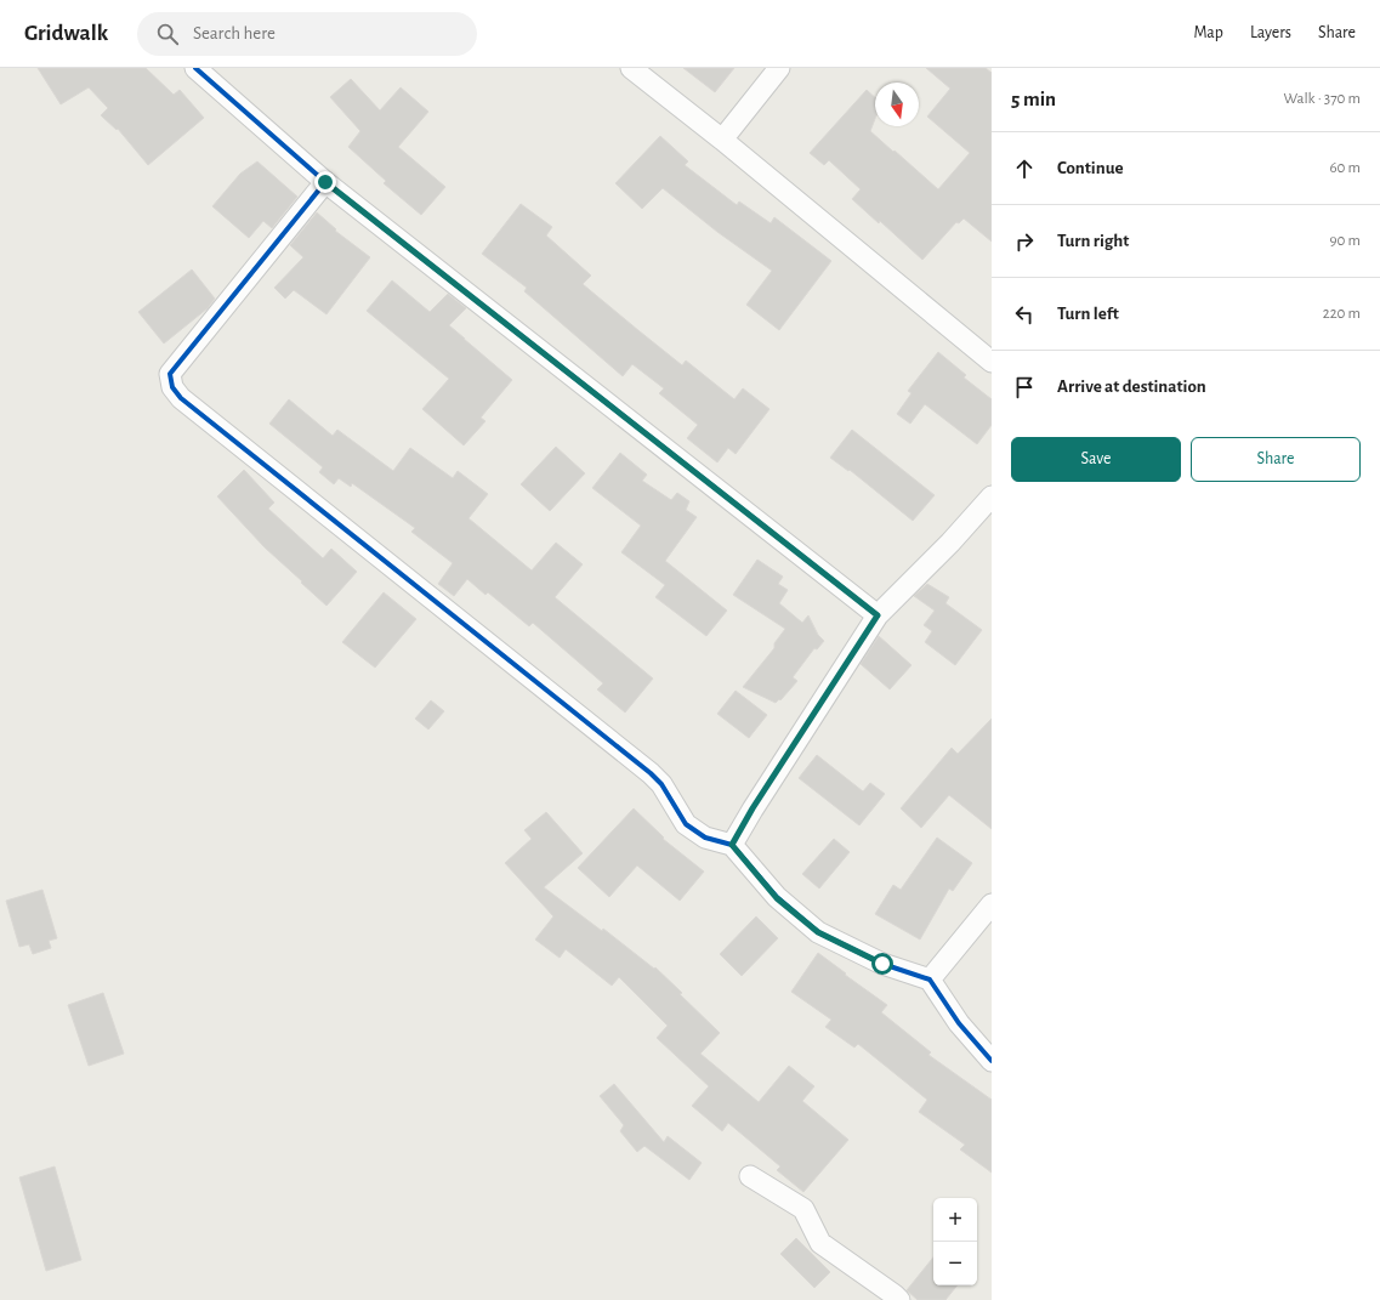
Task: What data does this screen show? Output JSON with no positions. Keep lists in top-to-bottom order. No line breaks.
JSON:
{"north":"bottom","page":{"header":"Gridwalk","search":"Search here","nav":["Map","Layers","Share"],"heading":["5 min","Walk · 370 m"],"list":[["Continue","60 m"],["Turn right","90 m"],["Turn left","220 m"],"Arrive at destination"],"buttons":["Save","Share"],"map_buttons":["+","−"]}}
